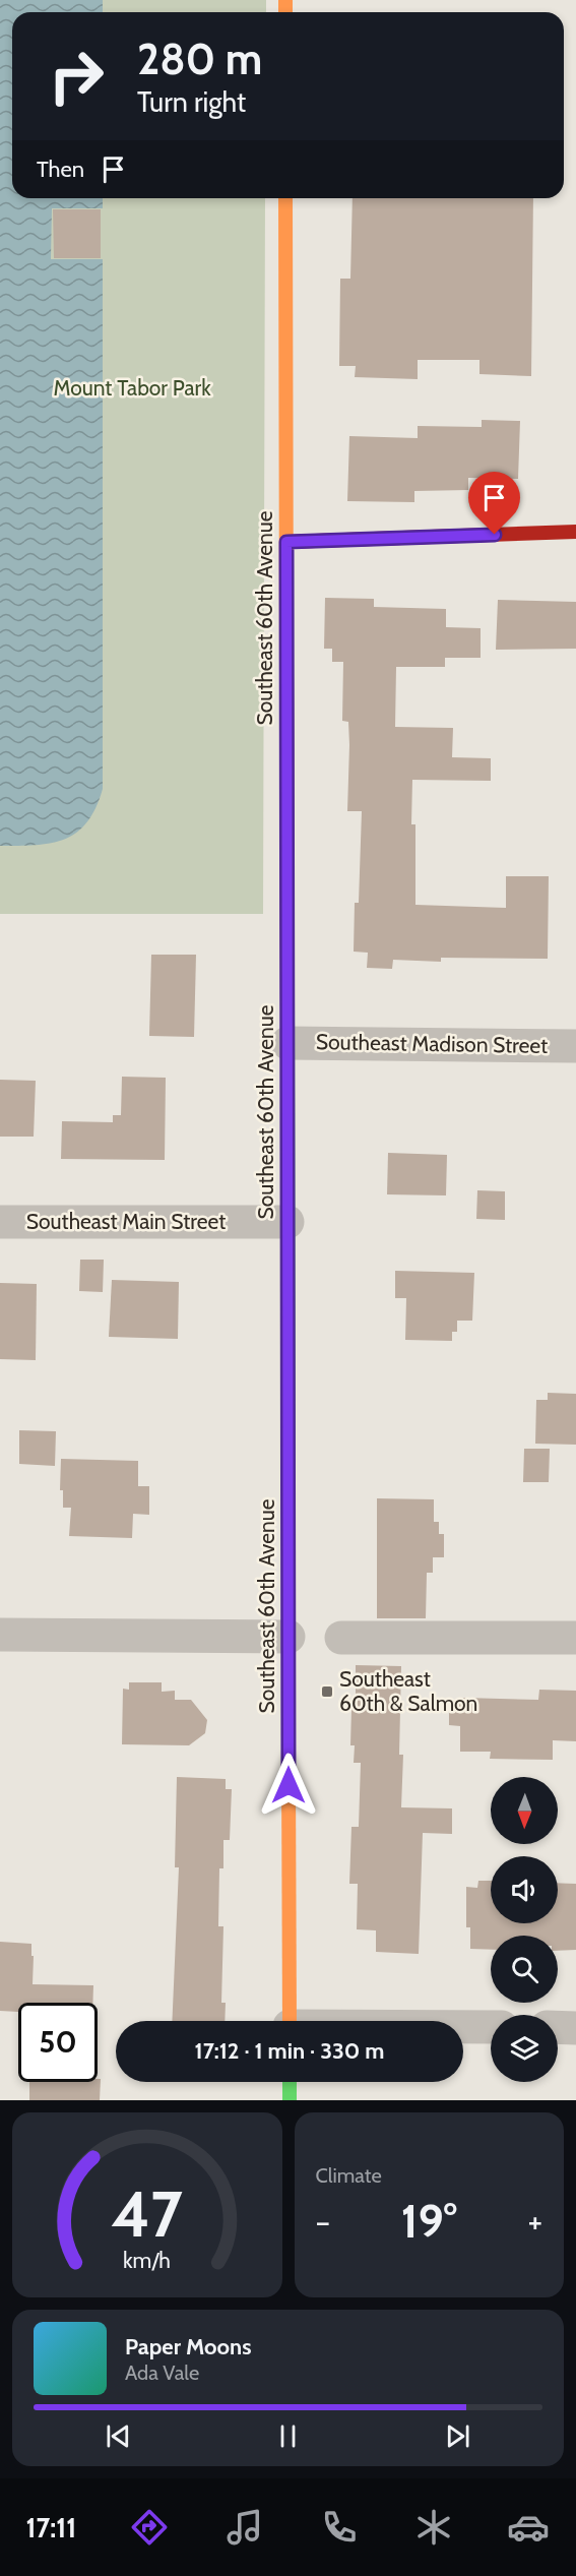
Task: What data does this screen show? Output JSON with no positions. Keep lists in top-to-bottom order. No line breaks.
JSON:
{"streets":{"main road":["Southeast 60th Avenue"],"street":["Southeast Madison Street","Southeast Main Street"]},"crossings":[["Southeast 60th Avenue","Southeast Madison Street"],["Southeast 60th Avenue","Southeast Main Street"]],"parks":["Mount Tabor Park"],"places":{"transit":["Southeast 60th & Salmon"]},"north":"bottom","page":{"turn":["280 m","Turn right"],"then":"Then","limit":"50","trip":"17:12 · 1 min · 330 m","tile":"Climate","heat":["−","19°","+"],"song":["Paper Moons","Ada Vale"],"tabs":"17:11","gauge":["47","km/h"]}}
